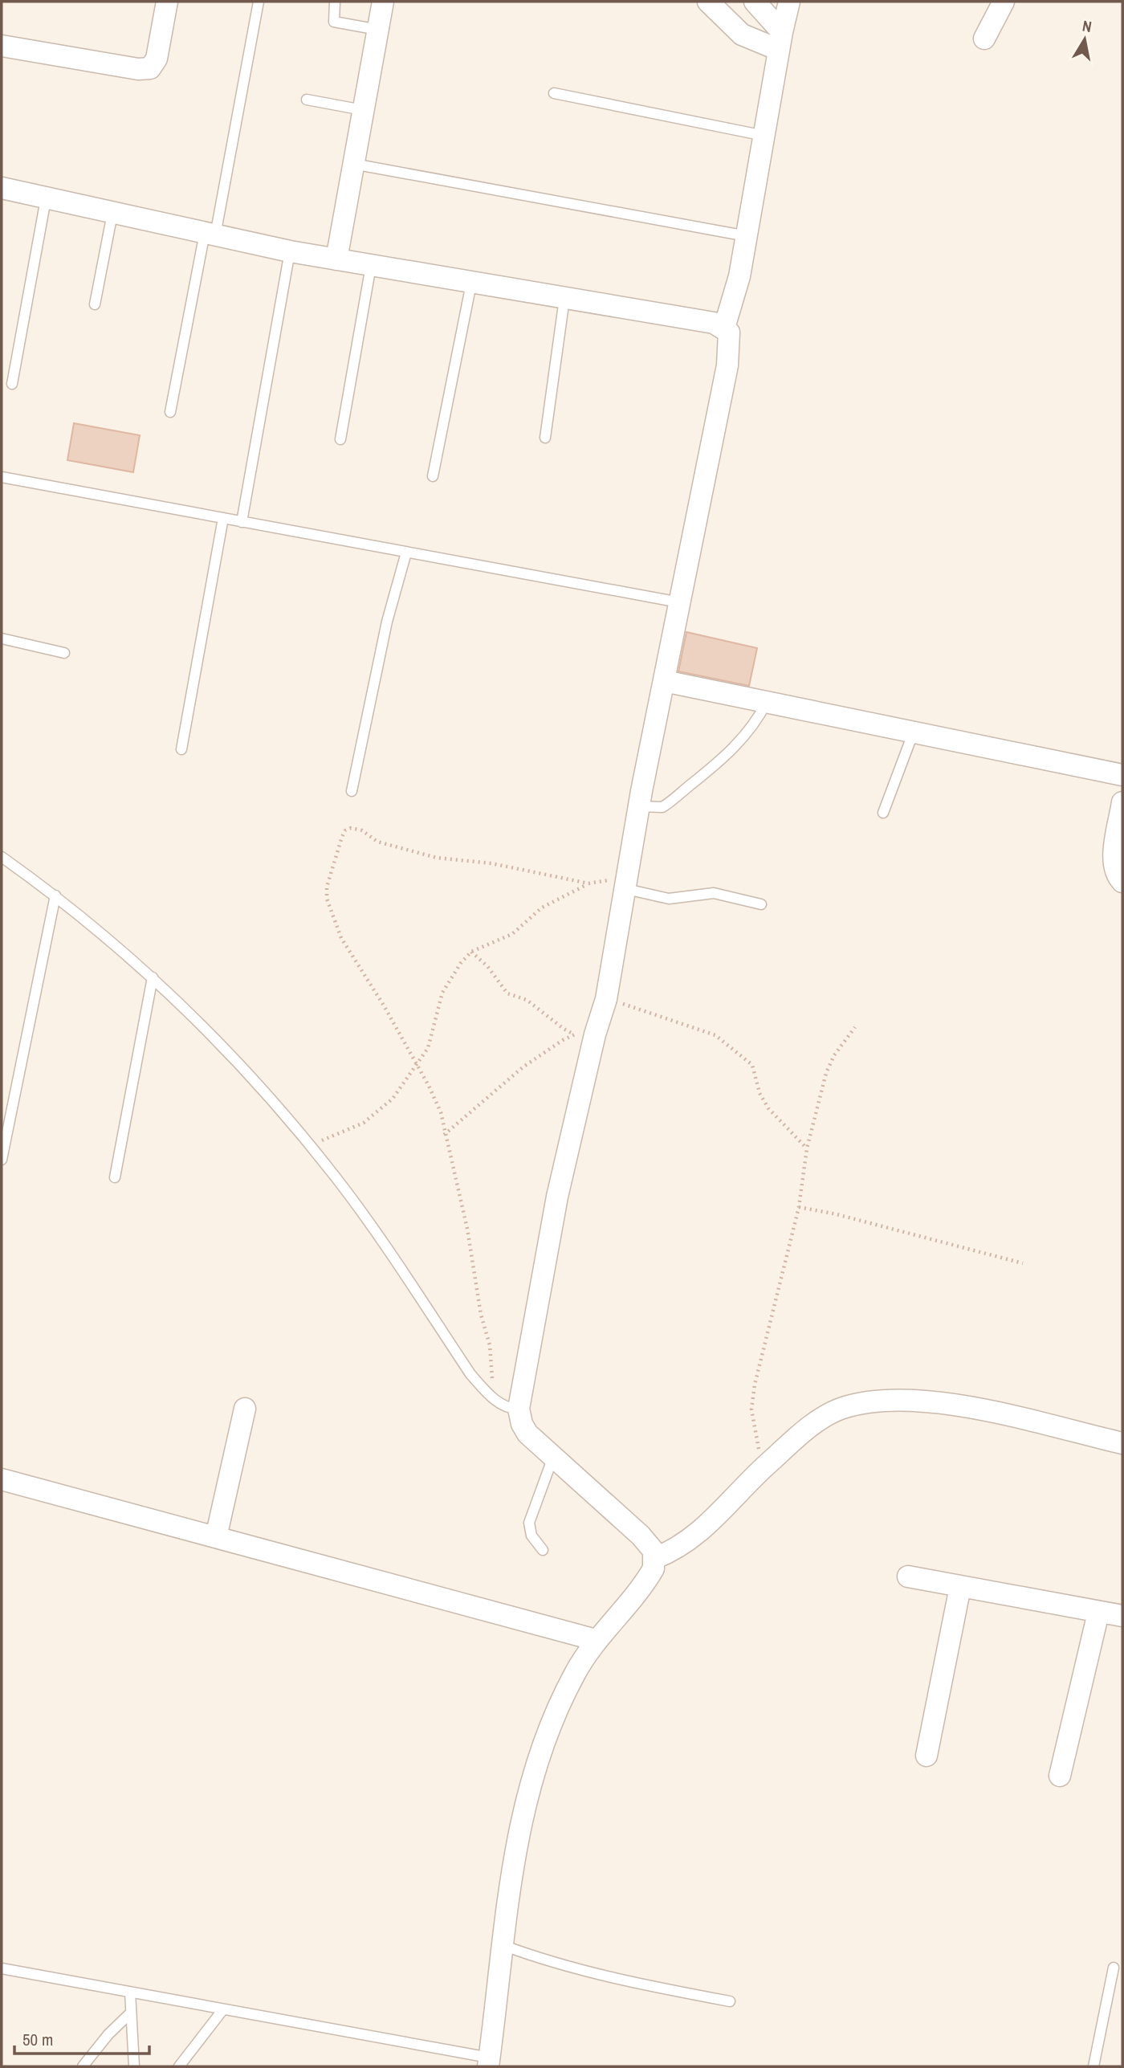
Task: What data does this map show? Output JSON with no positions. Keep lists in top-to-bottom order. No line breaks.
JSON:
{"scale_bar":"50 m","north":"top"}
